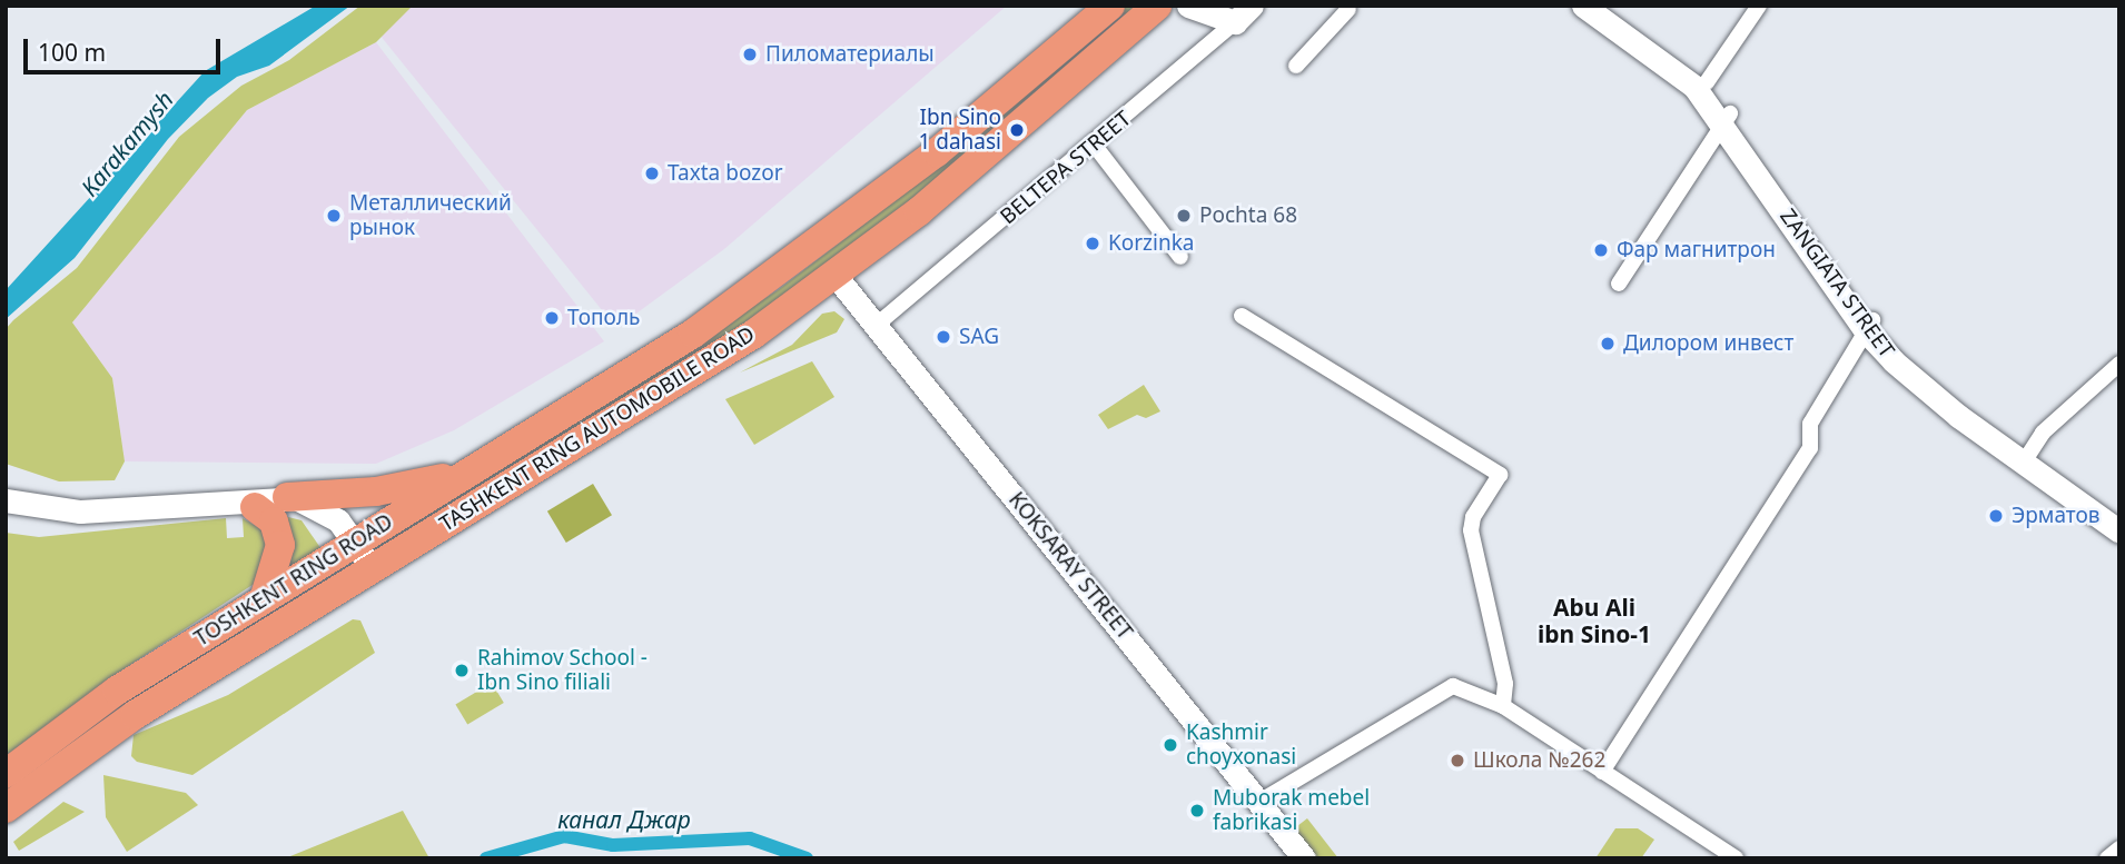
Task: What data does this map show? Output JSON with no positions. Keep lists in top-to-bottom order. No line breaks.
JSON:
{"streets":{"highway":["TASHKENT RING AUTOMOBILE ROAD","TOSHKENT RING ROAD"],"main road":["ZANGIATA STREET","KOKSARAY STREET"],"street":["BELTEPA STREET"]},"crossings":[["BELTEPA STREET","KOKSARAY STREET"],["TASHKENT RING AUTOMOBILE ROAD","KOKSARAY STREET"],["TASHKENT RING AUTOMOBILE ROAD","TOSHKENT RING ROAD"]],"districts":["Abu Ali ibn Sino-1"],"water":["Karakamysh","канал Джар"],"places":["Пиломатериалы","Ibn Sino 1 dahasi","Taxta bozor","Металлический рынок","Pochta 68","Korzinka","Фар магнитрон","Тополь","SAG","Дилором инвест","Эрматов","Rahimov School - Ibn Sino filiali","Kashmir choyxonasi","Школа №262","Muborak mebel fabrikasi"],"scale_bar":"100 m"}
